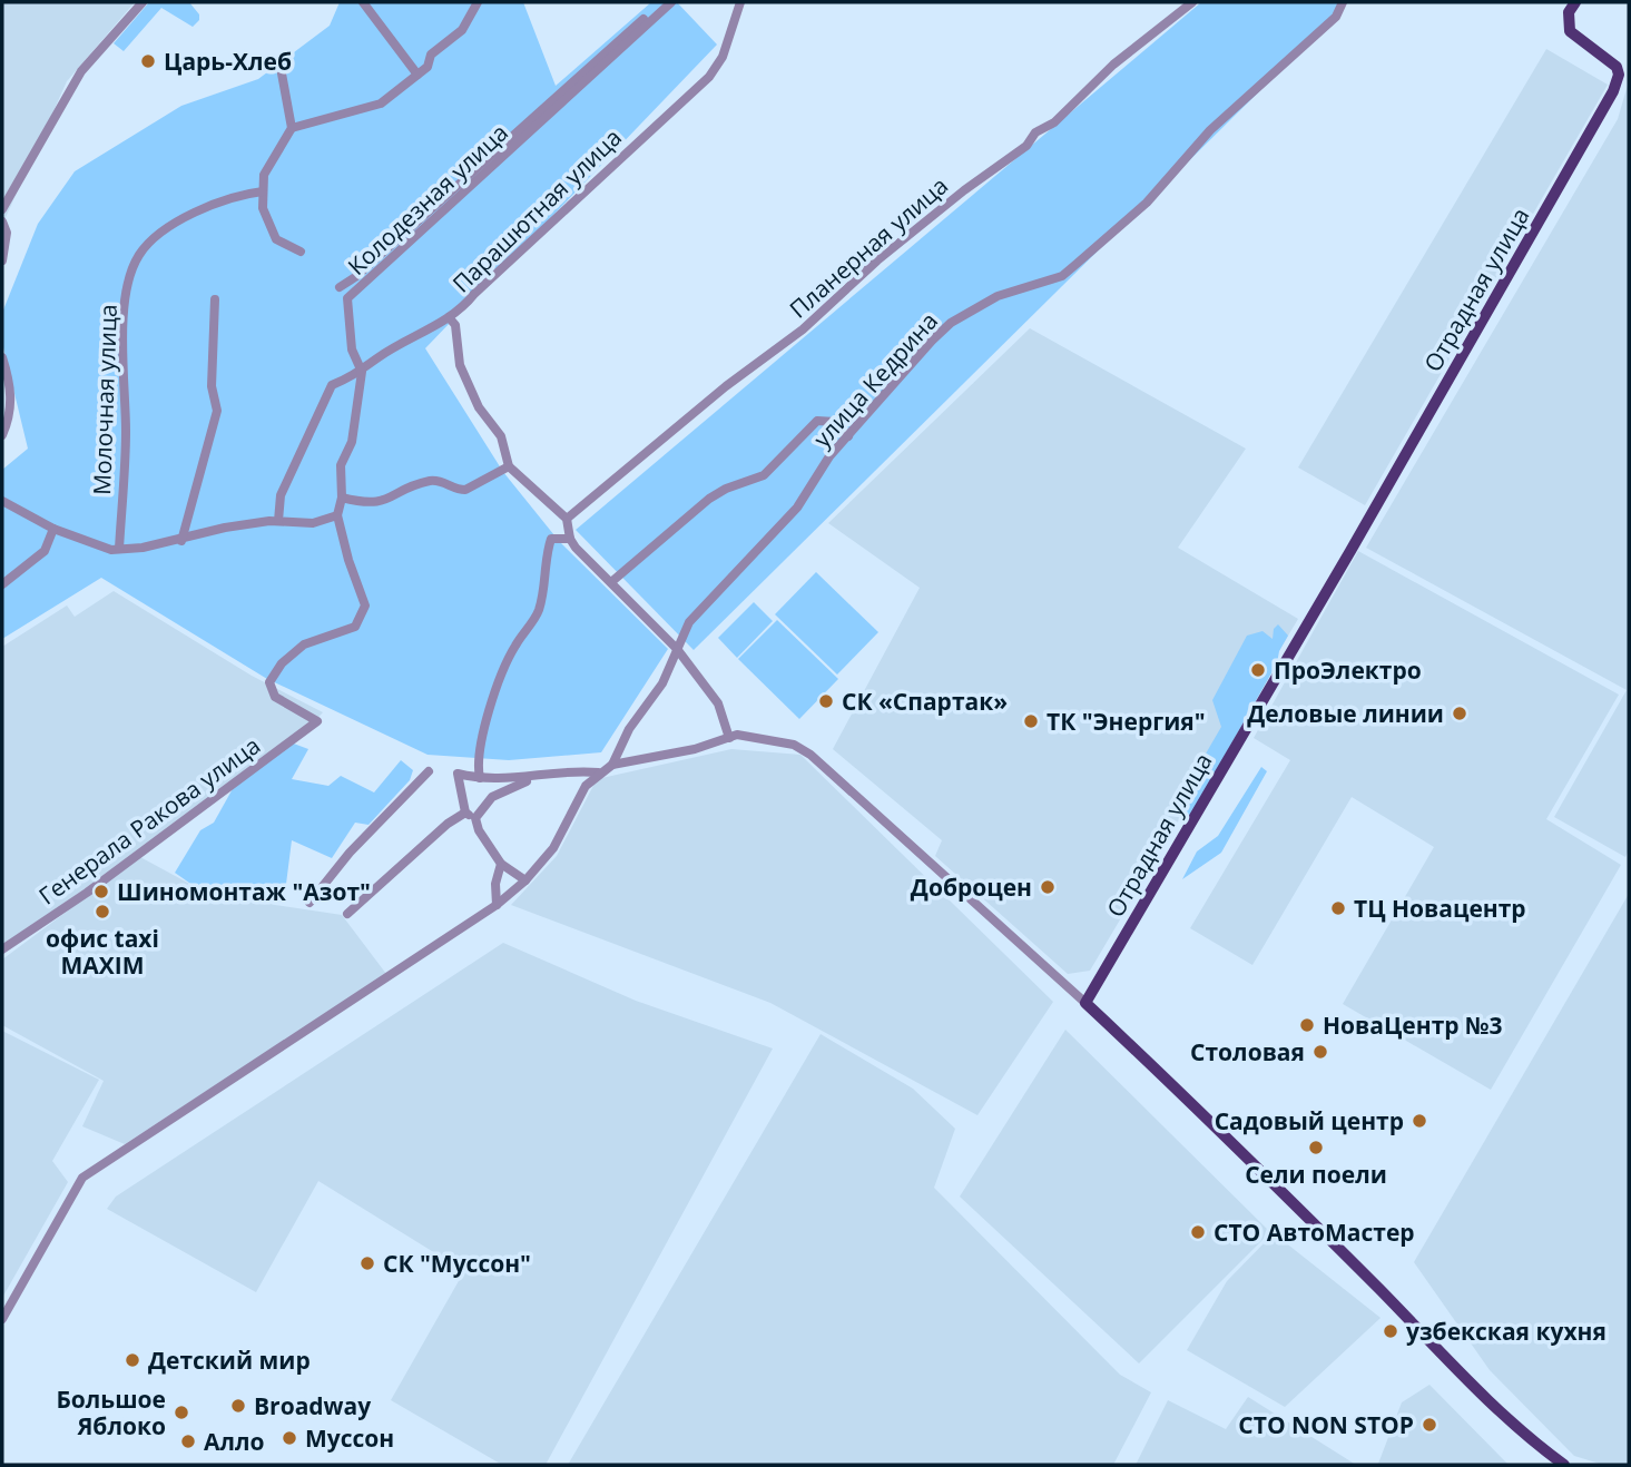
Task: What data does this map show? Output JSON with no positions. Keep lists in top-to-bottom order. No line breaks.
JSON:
{"streets":{"main road":["Отрадная улица"],"street":["Колодезная улица","Парашютная улица","Планерная улица","улица Кедрина","Молочная улица","Генерала Ракова улица"]},"crossings":[["Колодезная улица","Парашютная улица"],["Колодезная улица","Генерала Ракова улица"]],"places":["Царь-Хлеб","ПроЭлектро","СК «Спартак»","Деловые линии","ТК \"Энергия\"","Доброцен","Шиномонтаж \"Азот\"","ТЦ Новацентр","офис taxi MAXIM","НоваЦентр №3","Столовая","Садовый центр","Сели поели","СТО АвтоМастер","СК \"Муссон\"","узбекская кухня","Детский мир","Broadway","Большое Яблоко","СТО NON STOP","Муссон","Алло"]}
